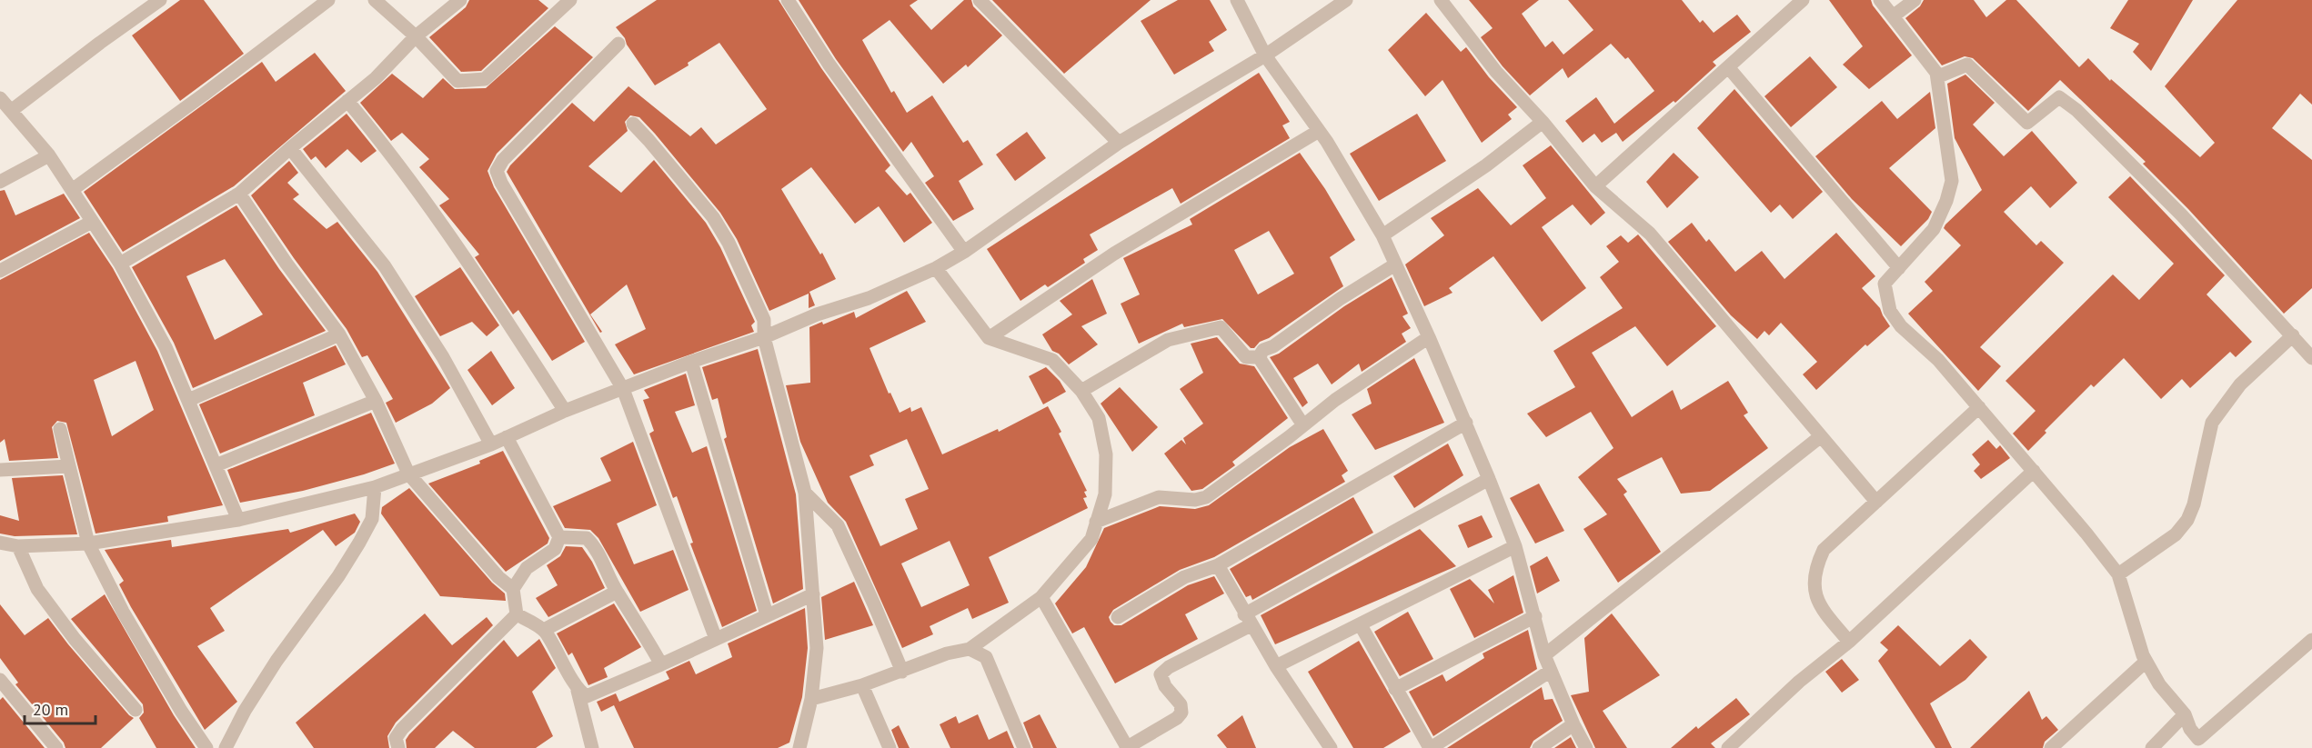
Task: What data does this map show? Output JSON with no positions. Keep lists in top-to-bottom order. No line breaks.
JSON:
{"scale_bar":"20 m"}
